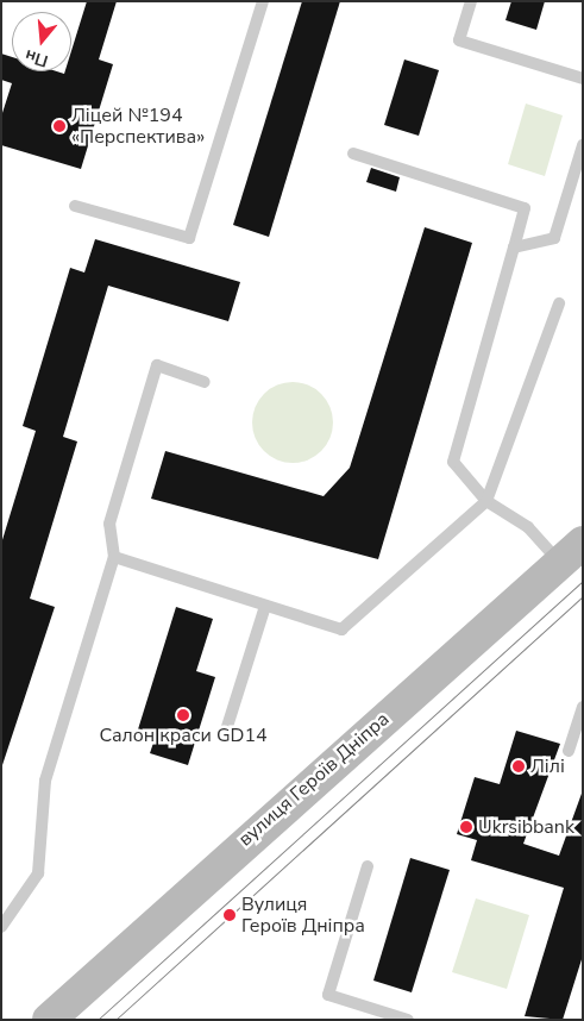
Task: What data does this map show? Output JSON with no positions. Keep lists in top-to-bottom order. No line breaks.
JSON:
{"streets":{"main road":["вулиця Героїв Дніпра"]},"places":["Ліцей №194 «Перспектива»","Салон краси GD14","Лілі","Ukrsibbank","Вулиця Героїв Дніпра"],"north":"bottom"}
